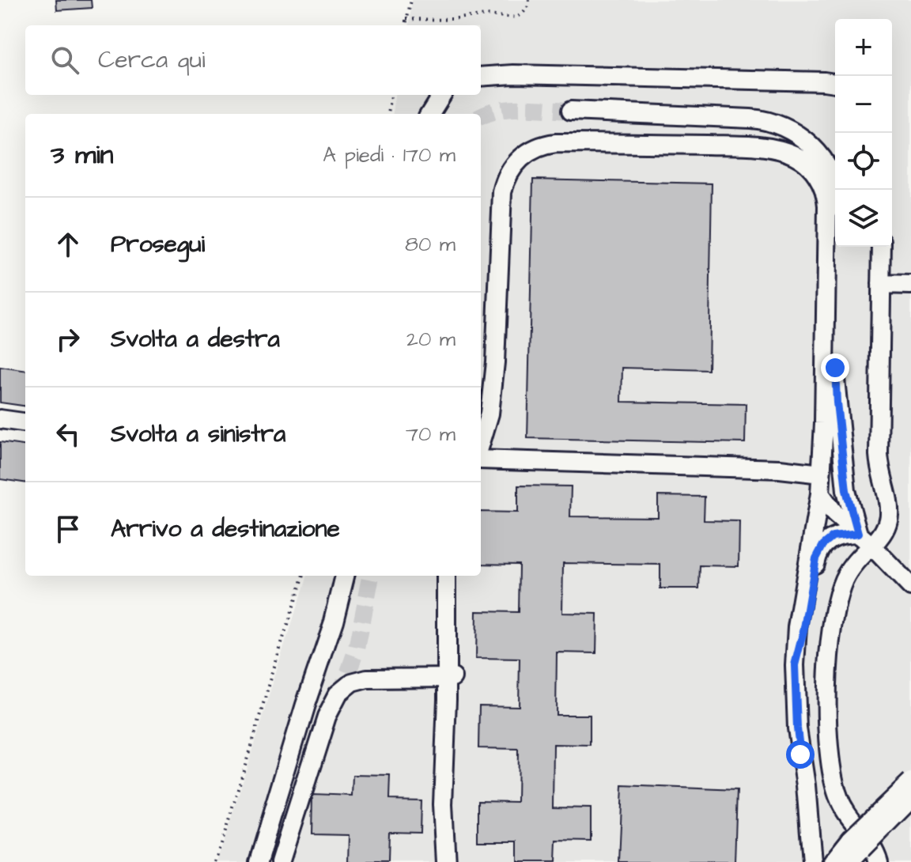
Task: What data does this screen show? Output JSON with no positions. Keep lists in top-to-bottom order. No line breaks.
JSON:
{"page":{"map_buttons":["+","−"],"search":"Cerca qui","heading":["3 min","A piedi · 170 m"],"list":[["Prosegui","80 m"],["Svolta a destra","20 m"],["Svolta a sinistra","70 m"],"Arrivo a destinazione"]}}
